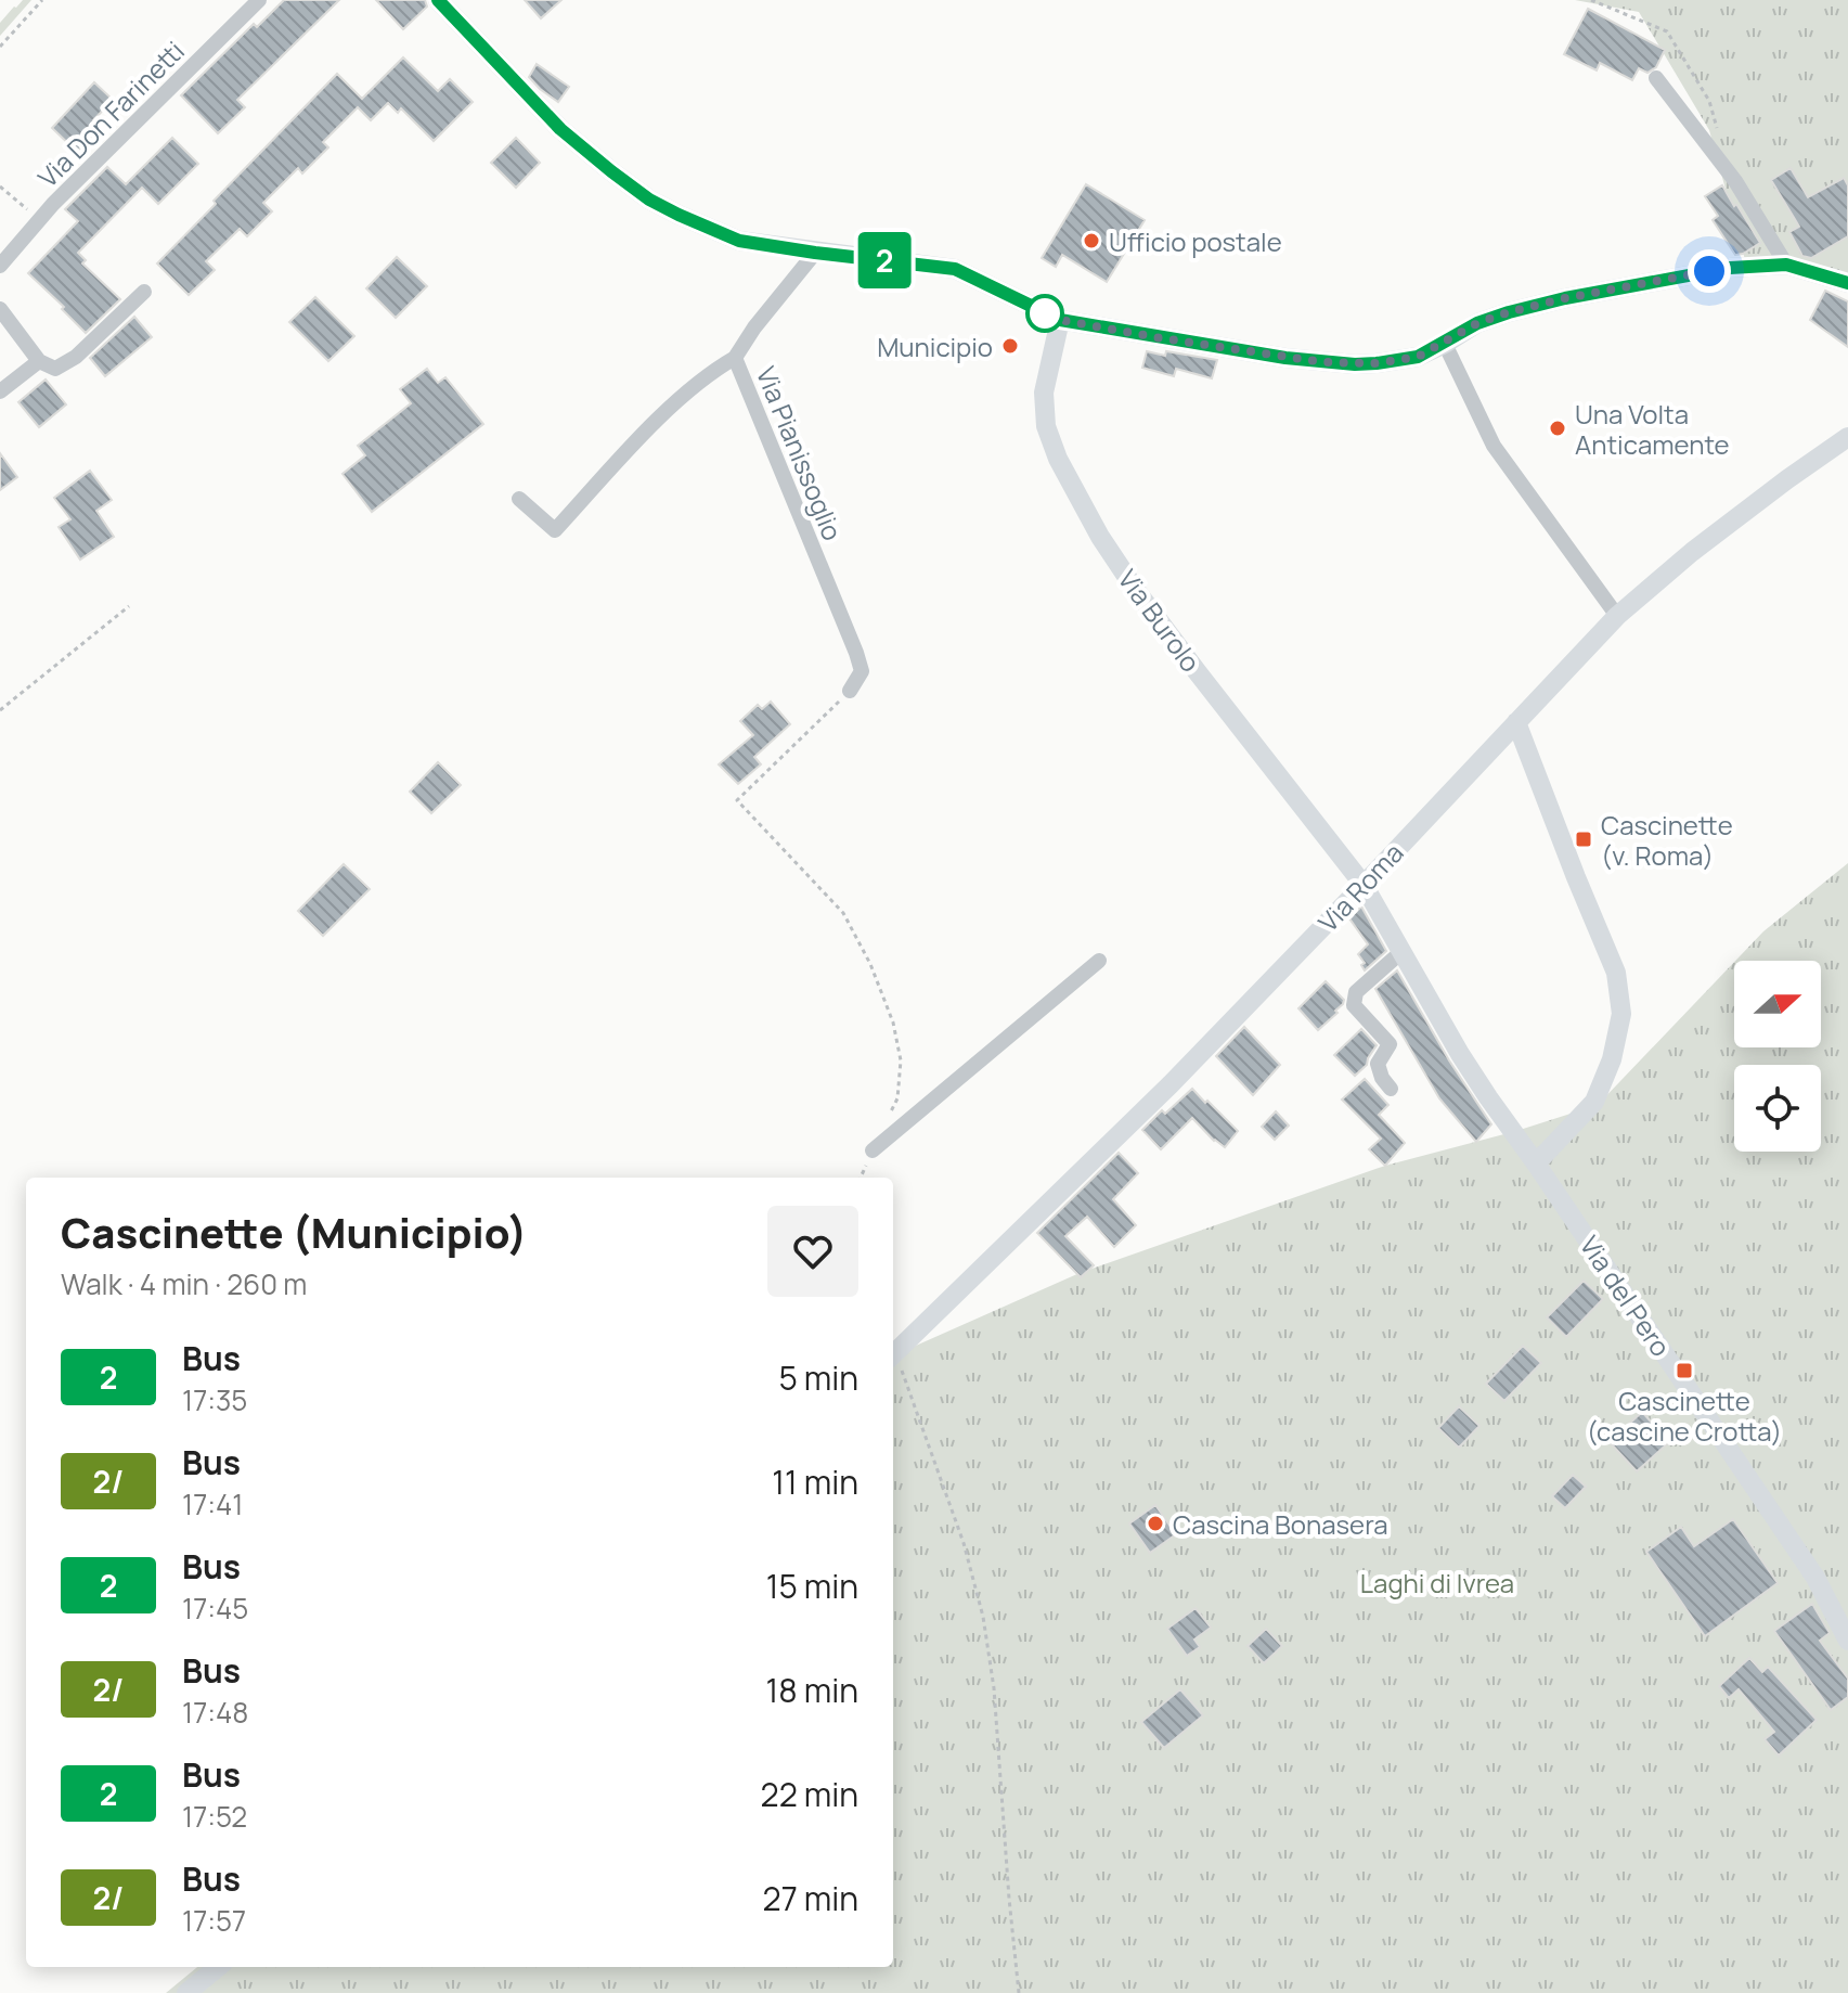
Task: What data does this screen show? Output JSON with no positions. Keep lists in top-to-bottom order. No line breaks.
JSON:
{"streets":{"street":["Via Don Farinetti","Via Pianissoglio","Via Burolo","Via Roma","Via del Pero"]},"crossings":[["Via Burolo","Via Roma"],["Via Burolo","Via del Pero"],["Via Roma","Via del Pero"]],"parks":["Laghi di Ivrea"],"places":{"other":["Ufficio postale","Municipio","Una Volta Anticamente","Cascina Bonasera"],"transit":["Cascinette (v. Roma)","Cascinette (cascine Crotta)"]},"lines":["bus line 2"],"north":"right","page":{"on_map":"2","heading":["Cascinette (Municipio)","Walk · 4 min · 260 m"],"list":[{"mark":"2","name":"Bus","note":"17:35","value":"5 min"},{"mark":"2/","name":"Bus","note":"17:41","value":"11 min"},{"mark":"2","name":"Bus","note":"17:45","value":"15 min"},{"mark":"2/","name":"Bus","note":"17:48","value":"18 min"},{"mark":"2","name":"Bus","note":"17:52","value":"22 min"},{"mark":"2/","name":"Bus","note":"17:57","value":"27 min"}]}}
